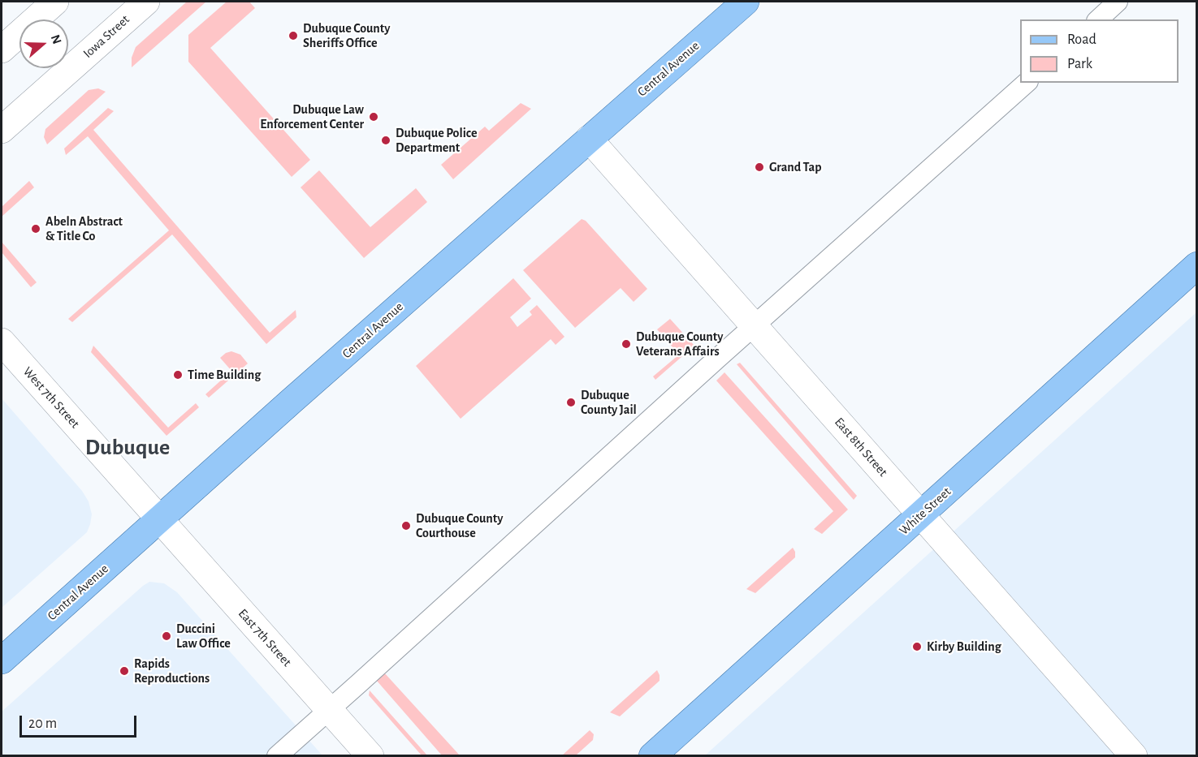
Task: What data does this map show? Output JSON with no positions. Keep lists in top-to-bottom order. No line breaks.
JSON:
{"streets":{"main road":["Central Avenue","White Street"],"street":["Iowa Street","West 7th Street","East 8th Street","East 7th Street"]},"crossings":[["Central Avenue","West 7th Street"],["Central Avenue","East 8th Street"],["Central Avenue","East 7th Street"],["West 7th Street","East 7th Street"],["East 8th Street","White Street"]],"districts":["Dubuque"],"places":["Dubuque County Sheriffs Office","Dubuque Law Enforcement Center","Dubuque Police Department","Grand Tap","Abeln Abstract & Title Co","Dubuque County Veterans Affairs","Time Building","Dubuque County Jail","Dubuque County Courthouse","Duccini Law Office","Kirby Building","Rapids Reproductions"],"legend":["Road","Park"],"scale_bar":"20 m","north":"right"}
